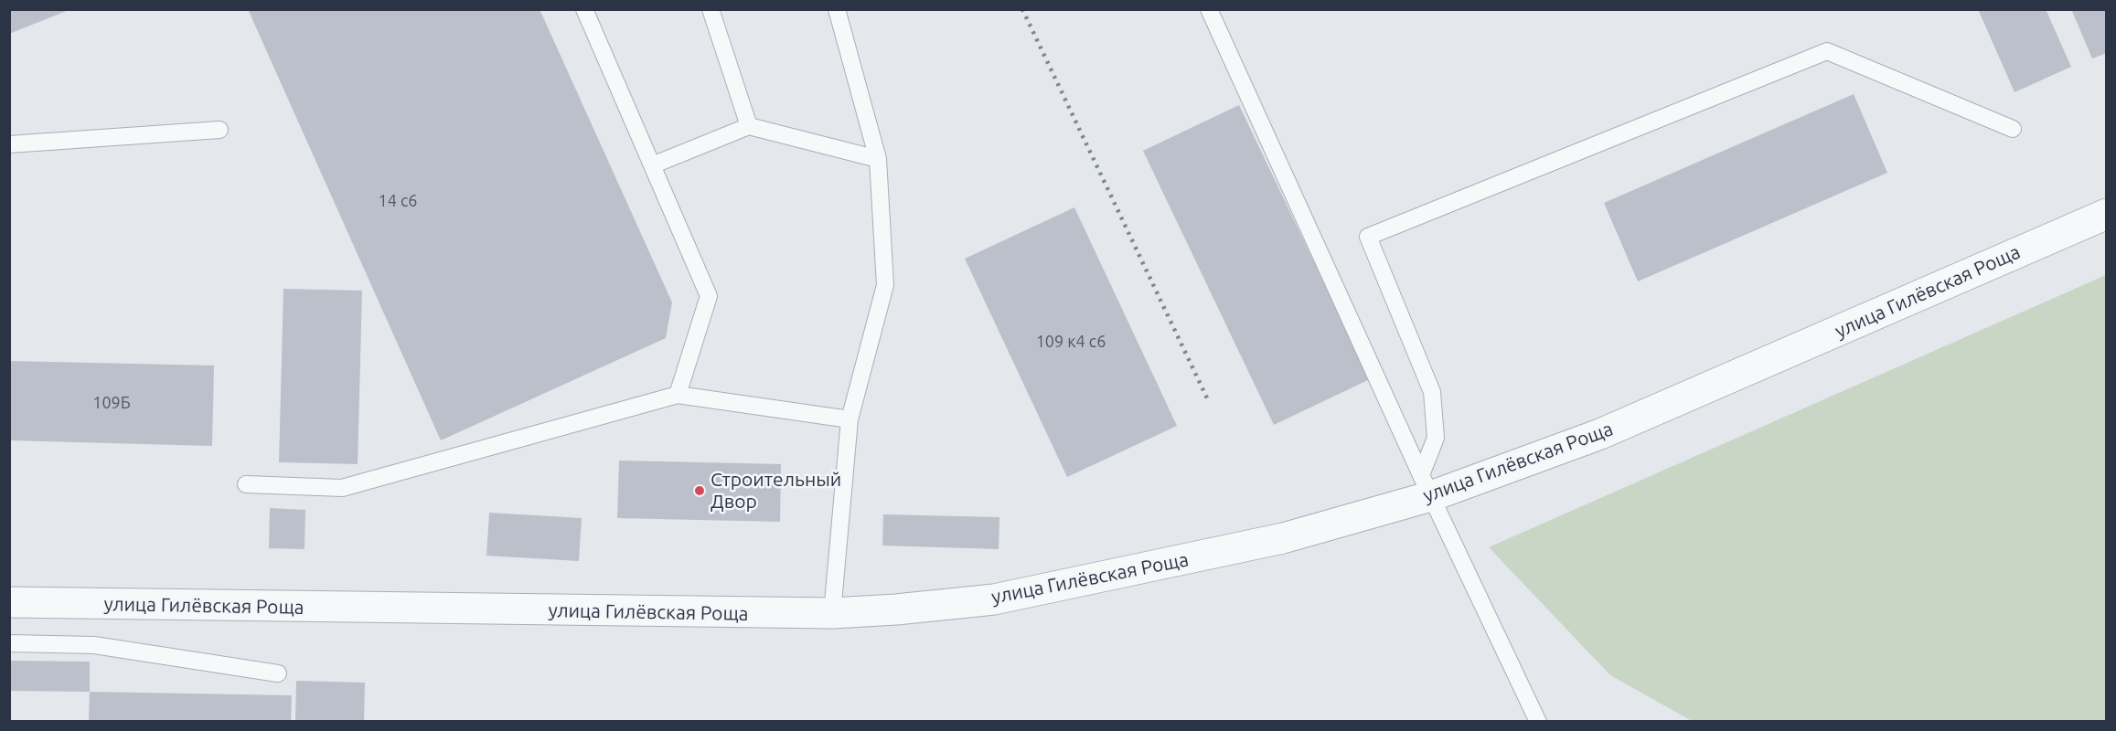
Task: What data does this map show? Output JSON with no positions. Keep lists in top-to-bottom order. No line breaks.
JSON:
{"streets":{"street":["улица Гилёвская Роща"]},"places":["Строительный Двор"],"house_numbers":["14 с6","109 к4 с6","109Б"]}
